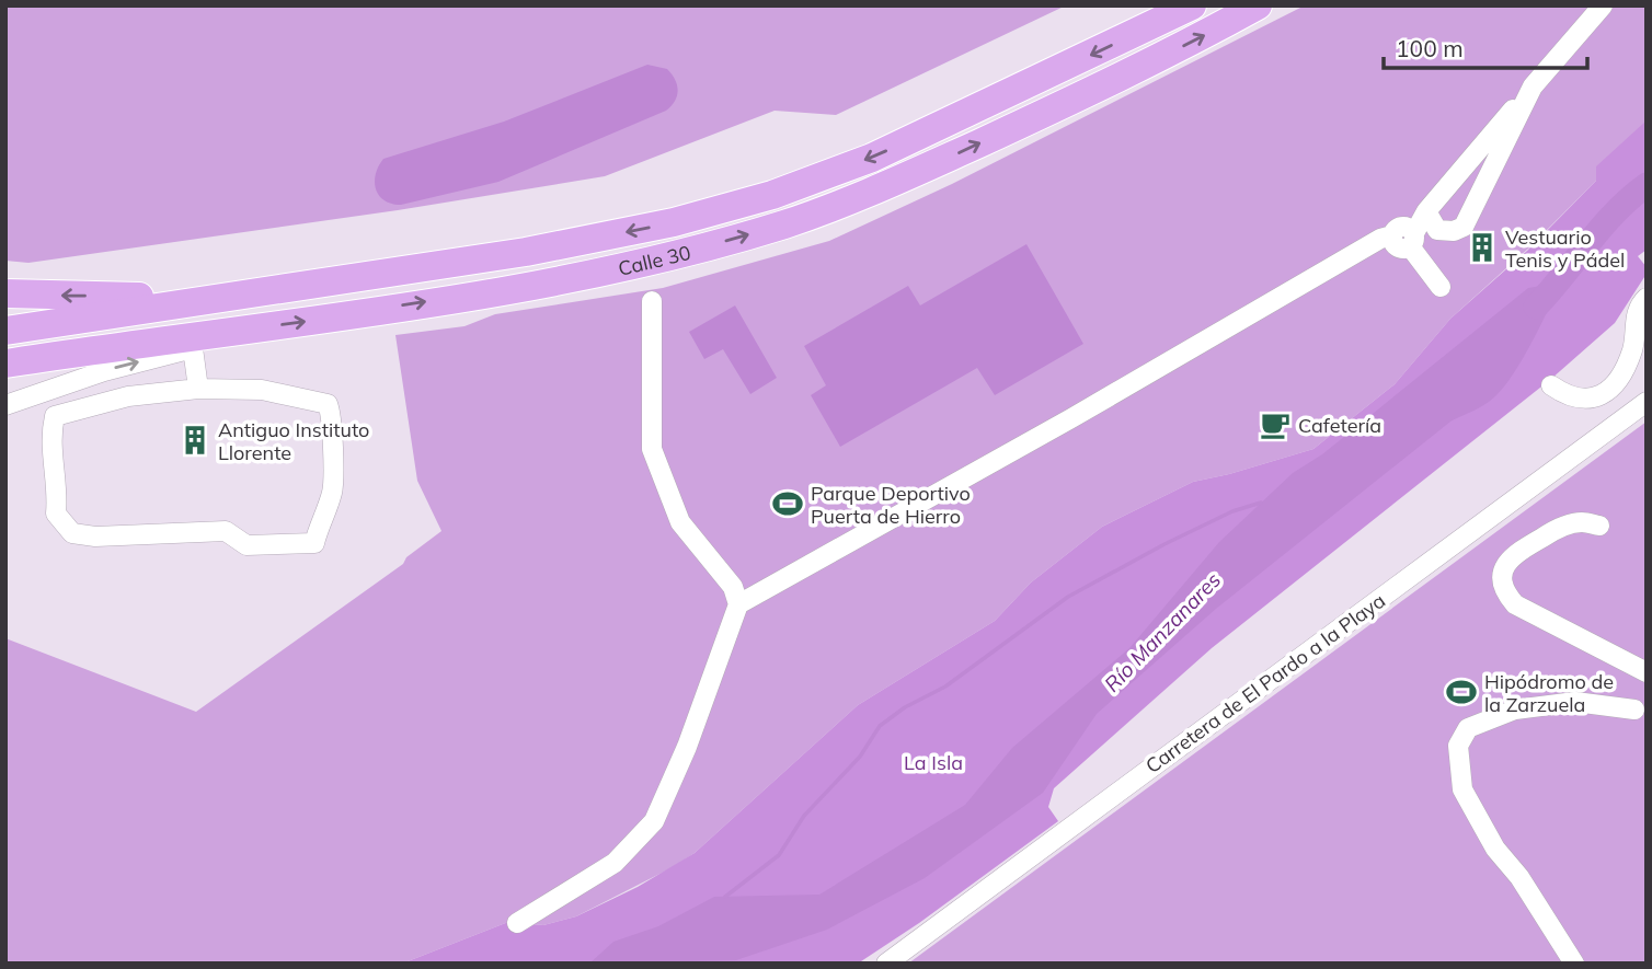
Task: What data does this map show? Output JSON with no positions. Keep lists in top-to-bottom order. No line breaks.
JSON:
{"streets":{"highway":["Calle 30"],"street":["Carretera de El Pardo a la Playa"]},"water":["Río Manzanares"],"parks":["La Isla"],"places":{"building":["Vestuario Tenis y Pádel","Antiguo Instituto Llorente"],"cafe":["Cafetería"],"sports":["Parque Deportivo Puerta de Hierro","Hipódromo de la Zarzuela"]},"scale_bar":"100 m"}
